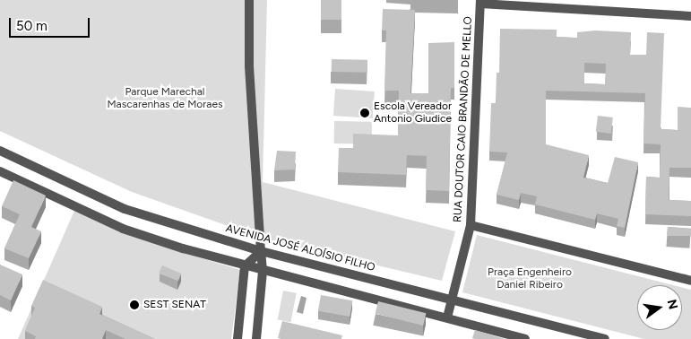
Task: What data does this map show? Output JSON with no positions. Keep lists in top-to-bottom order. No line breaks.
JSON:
{"streets":{"street":["RUA DOUTOR CAIO BRANDÃO DE MELLO","AVENIDA JOSÉ ALOÍSIO FILHO"]},"crossings":[["RUA DOUTOR CAIO BRANDÃO DE MELLO","AVENIDA JOSÉ ALOÍSIO FILHO"]],"parks":["Parque Marechal Mascarenhas de Moraes","Praça Engenheiro Daniel Ribeiro"],"places":["Escola Vereador Antonio Giudice","SEST SENAT"],"scale_bar":"50 m","north":"right"}
